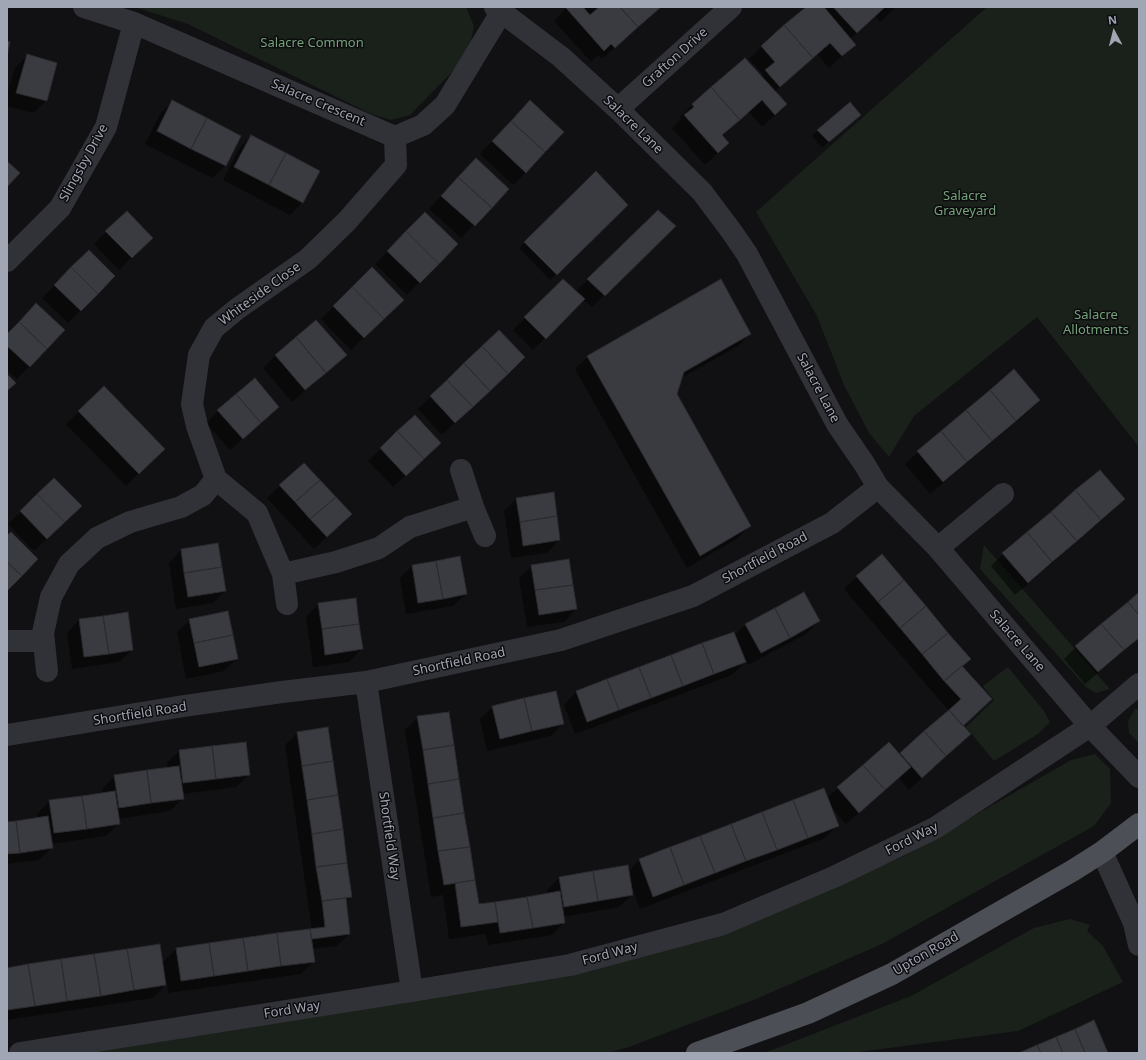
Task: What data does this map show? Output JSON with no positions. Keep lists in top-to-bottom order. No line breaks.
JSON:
{"streets":{"main road":["Upton Road"],"street":["Grafton Drive","Salacre Crescent","Salacre Lane","Slingsby Drive","Whiteside Close","Shortfield Road","Shortfield Way","Ford Way"]},"crossings":[["Grafton Drive","Salacre Lane"],["Salacre Crescent","Slingsby Drive"],["Salacre Crescent","Whiteside Close"],["Salacre Lane","Shortfield Road"],["Salacre Lane","Ford Way"],["Shortfield Road","Shortfield Way"],["Shortfield Way","Ford Way"]],"parks":["Salacre Common","Salacre Graveyard","Salacre Allotments"],"north":"top"}
